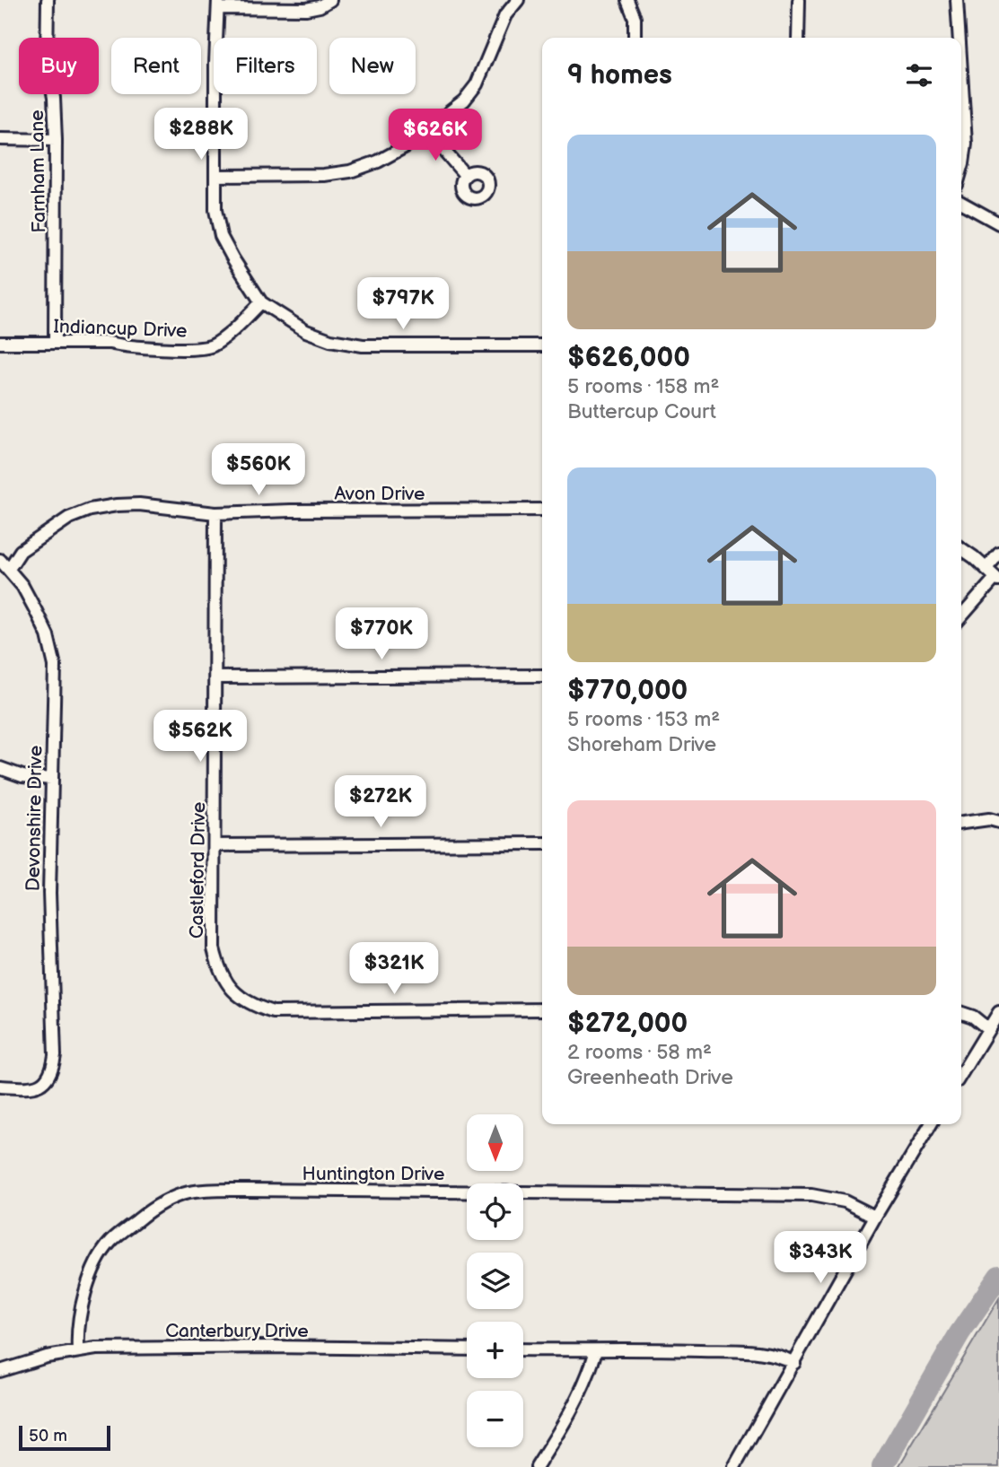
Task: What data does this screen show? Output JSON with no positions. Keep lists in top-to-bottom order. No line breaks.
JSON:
{"streets":{"street":["Farnham Lane","Indiancup Drive","Avon Drive","Devonshire Drive","Castleford Drive","Huntington Drive","Canterbury Drive"]},"crossings":[["Farnham Lane","Indiancup Drive"],["Avon Drive","Devonshire Drive"],["Avon Drive","Castleford Drive"],["Huntington Drive","Canterbury Drive"]],"scale_bar":"50 m","north":"bottom","page":{"chip":["Buy","Rent","Filters","New"],"heading":"9 homes","price":["$288K","$626K","$797K","$560K","$770K","$562K","$272K","$321K","$343K"],"list":[{"name":"$626,000","note":"5 rooms · 158 m² · Buttercup Court"},{"name":"$770,000","note":"5 rooms · 153 m² · Shoreham Drive"},{"name":"$272,000","note":"2 rooms · 58 m² · Greenheath Drive"}],"map_buttons":["+","−"],"scale":"50 m"}}
